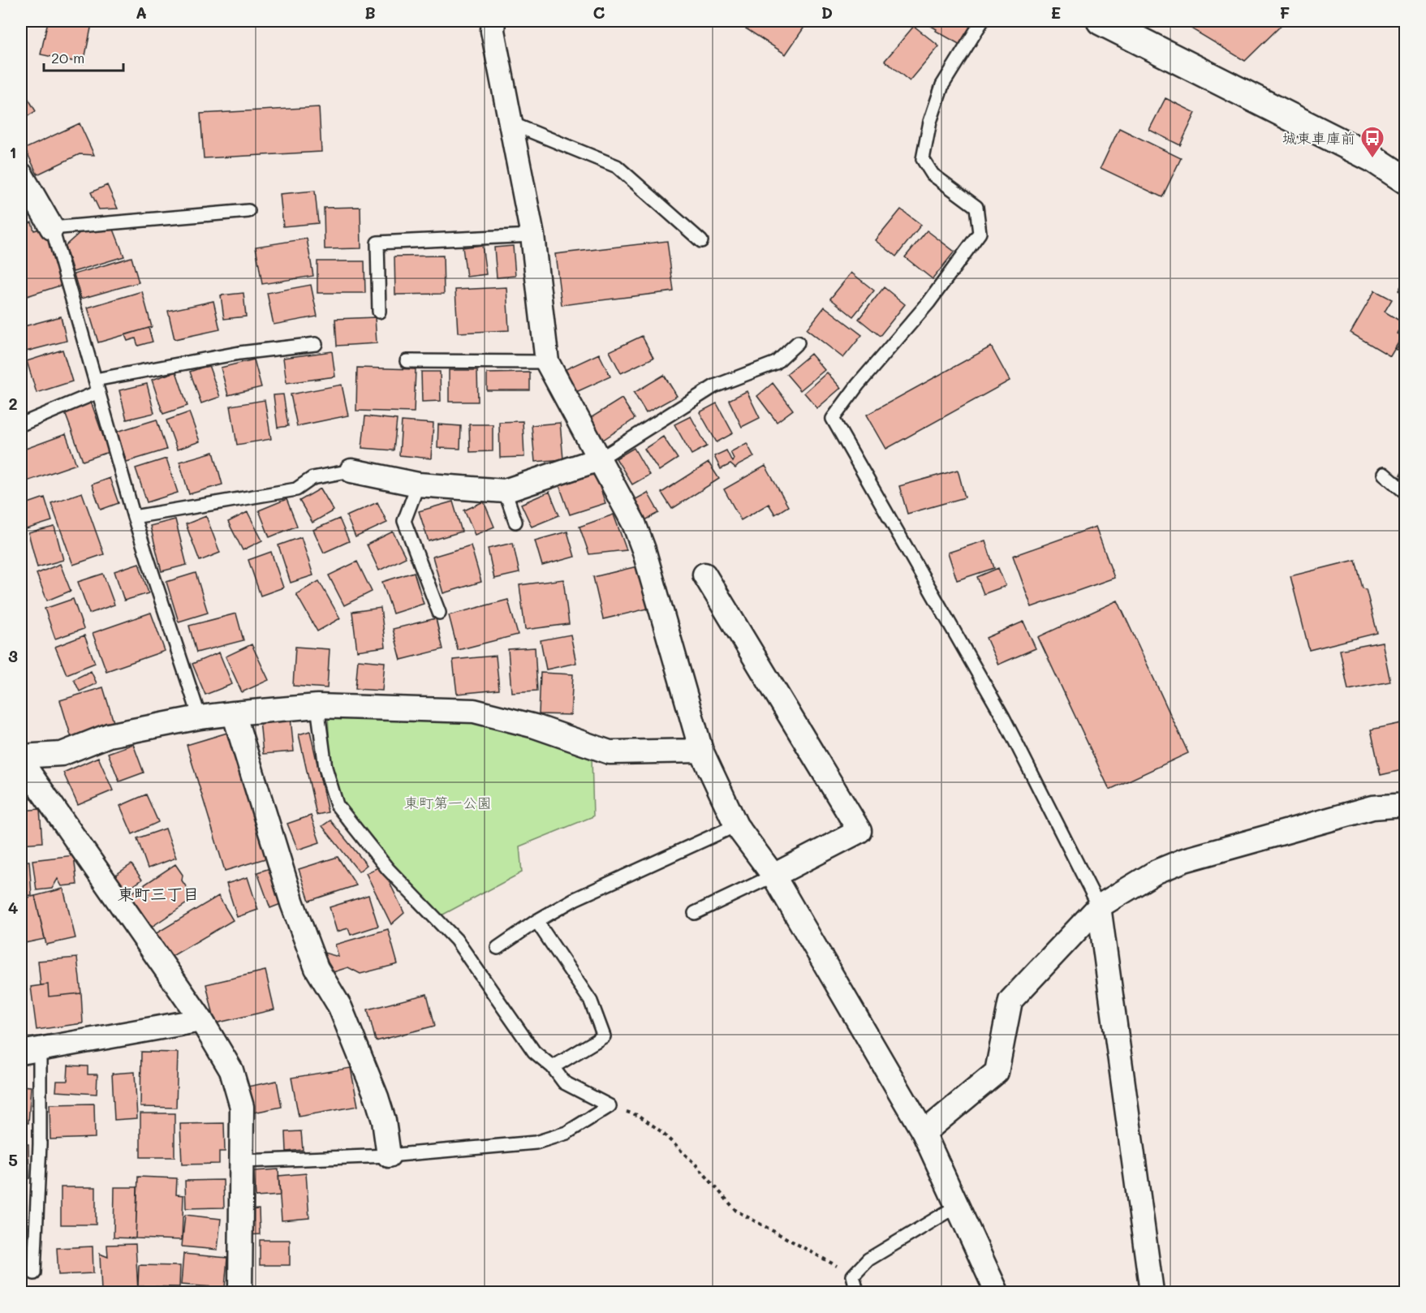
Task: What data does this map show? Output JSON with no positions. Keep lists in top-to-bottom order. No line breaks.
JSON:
{"districts":["東町三丁目"],"parks":["東町第一公園"],"places":{"bus stop":["城東車庫前"]},"scale_bar":"20 m","grid":{"columns":["A","B","C","D","E","F"],"rows":["1","2","3","4","5"]}}
